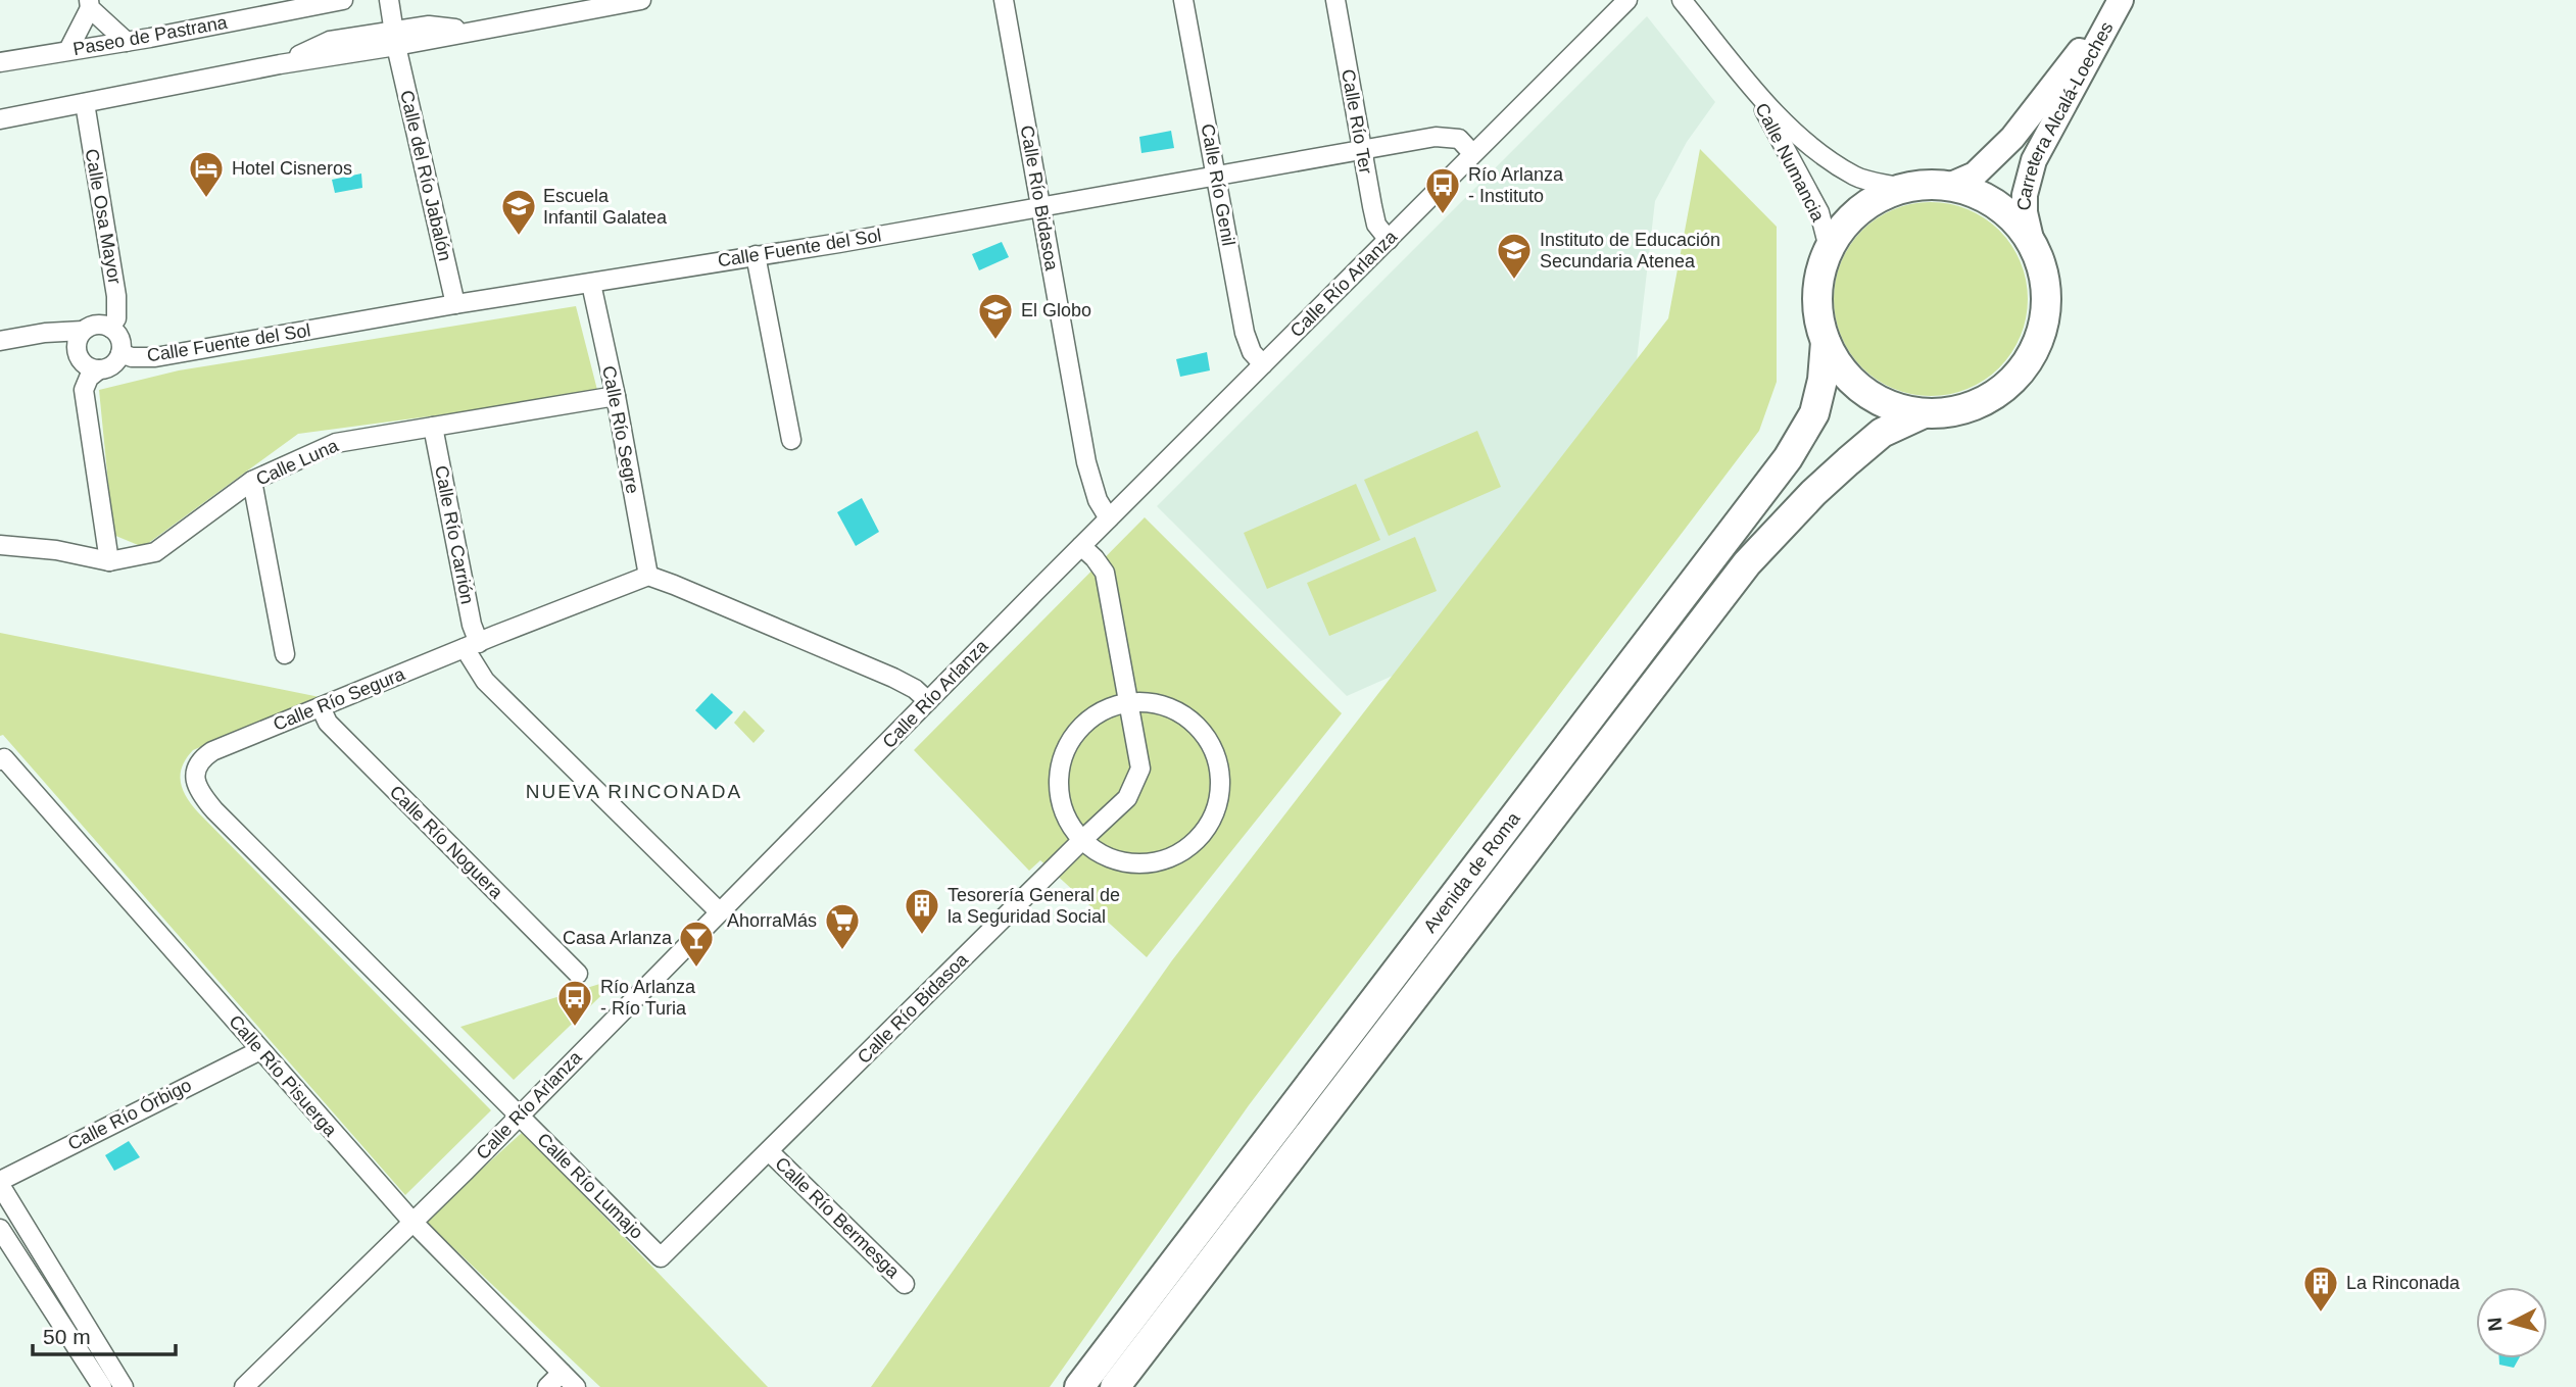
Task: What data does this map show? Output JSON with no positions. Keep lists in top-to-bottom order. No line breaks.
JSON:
{"streets":{"main road":["Carretera Alcalá-Loeches","Avenida de Roma"],"street":["Paseo de Pastrana","Calle Río Ter","Calle Numancia","Calle del Río Jabalón","Calle Río Genil","Calle Río Bidasoa","Calle Osa Mayor","Calle Fuente del Sol","Calle Río Arlanza","Calle Río Segre","Calle Luna","Calle Río Carrión","Calle Río Segura","Calle Río Noguera","Calle Río Pisuerga","Calle Río Órbigo","Calle Río Lumajo","Calle Río Bermesga"]},"crossings":[["Carretera Alcalá-Loeches","Calle Numancia"],["Carretera Alcalá-Loeches","Avenida de Roma"],["Calle Río Ter","Calle Fuente del Sol"],["Calle Río Ter","Calle Río Arlanza"],["Calle Numancia","Avenida de Roma"],["Calle del Río Jabalón","Calle Fuente del Sol"],["Calle Río Genil","Calle Fuente del Sol"],["Calle Río Genil","Calle Río Arlanza"],["Calle Río Bidasoa","Calle Fuente del Sol"],["Calle Río Bidasoa","Calle Río Arlanza"],["Calle Río Bidasoa","Calle Río Lumajo"],["Calle Río Bidasoa","Calle Río Bermesga"],["Calle Osa Mayor","Calle Fuente del Sol"],["Calle Fuente del Sol","Calle Río Arlanza"],["Calle Fuente del Sol","Calle Río Segre"],["Calle Río Arlanza","Calle Río Carrión"],["Calle Río Arlanza","Calle Río Segura"],["Calle Río Arlanza","Calle Río Pisuerga"],["Calle Río Arlanza","Calle Río Lumajo"],["Calle Río Segre","Calle Luna"],["Calle Río Segre","Calle Río Segura"],["Calle Luna","Calle Río Carrión"],["Calle Río Carrión","Calle Río Segura"],["Calle Río Segura","Calle Río Noguera"],["Calle Río Segura","Calle Río Lumajo"],["Calle Río Pisuerga","Calle Río Órbigo"]],"districts":["NUEVA RINCONADA"],"places":{"hotel":["Hotel Cisneros"],"bus stop":["Río Arlanza - Instituto","Río Arlanza - Río Turia"],"school or university":["Escuela Infantil Galatea","Instituto de Educación Secundaria Atenea","El Globo"],"building":["Tesorería General de la Seguridad Social","La Rinconada"],"supermarket":["AhorraMás"],"bar":["Casa Arlanza"]},"scale_bar":"50 m","north":"left"}
